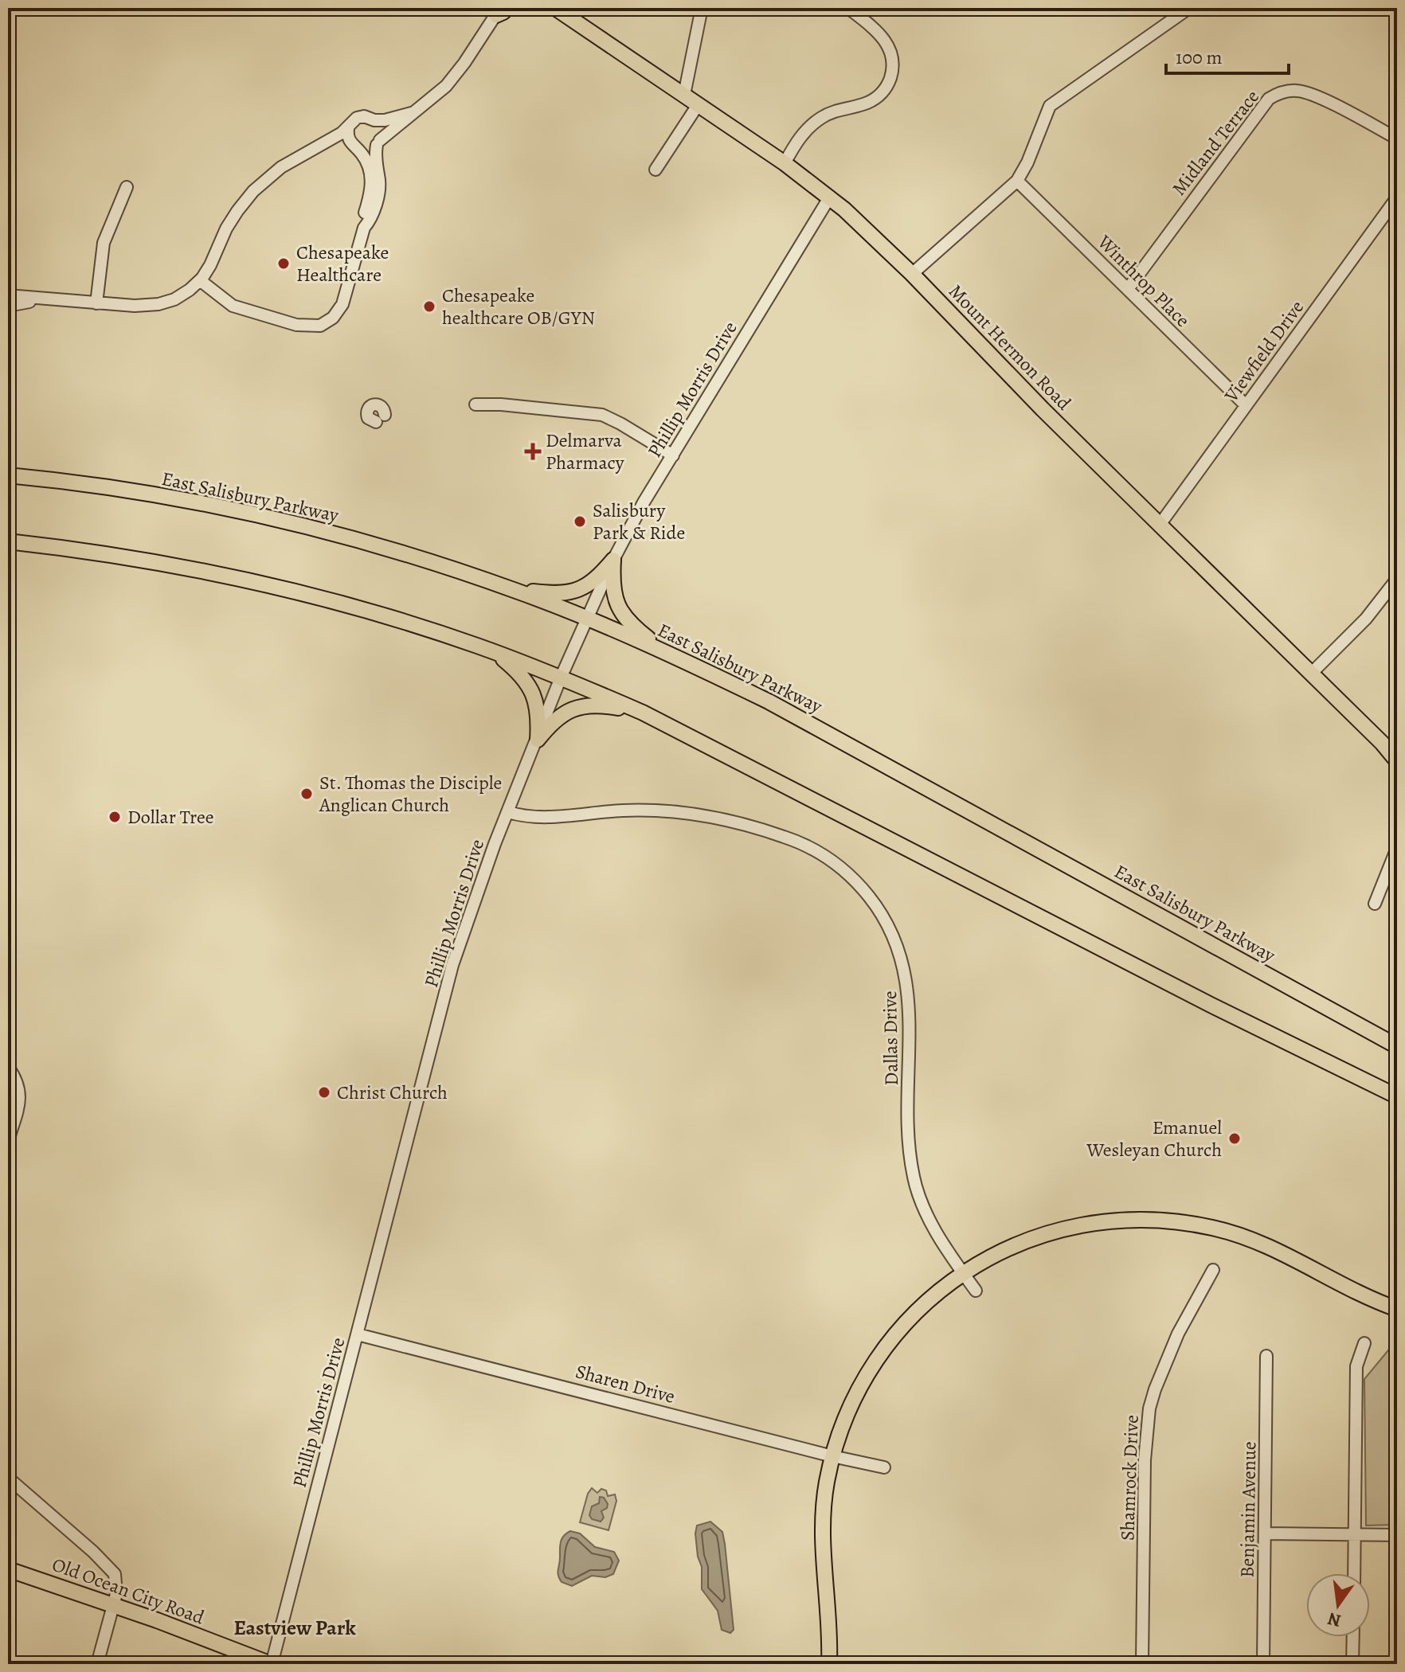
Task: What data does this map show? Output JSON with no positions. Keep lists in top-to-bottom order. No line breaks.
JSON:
{"streets":{"main road":["Mount Hermon Road","East Salisbury Parkway","Old Ocean City Road"],"street":["Midland Terrace","Winthrop Place","Viewfield Drive","Phillip Morris Drive","Dallas Drive","Sharen Drive","Shamrock Drive","Benjamin Avenue"]},"crossings":[["Midland Terrace","Winthrop Place"],["Winthrop Place","Viewfield Drive"],["Mount Hermon Road","Viewfield Drive"],["Mount Hermon Road","Phillip Morris Drive"],["Phillip Morris Drive","East Salisbury Parkway"],["Phillip Morris Drive","Dallas Drive"],["Phillip Morris Drive","Sharen Drive"],["Phillip Morris Drive","Old Ocean City Road"]],"districts":["Eastview Park"],"places":{"other":["Chesapeake Healthcare","Chesapeake healthcare OB/GYN","Salisbury Park & Ride","St. Thomas the Disciple Anglican Church","Dollar Tree","Christ Church","Emanuel Wesleyan Church"],"health":["Delmarva Pharmacy"]},"scale_bar":"100 m","north":"bottom"}
